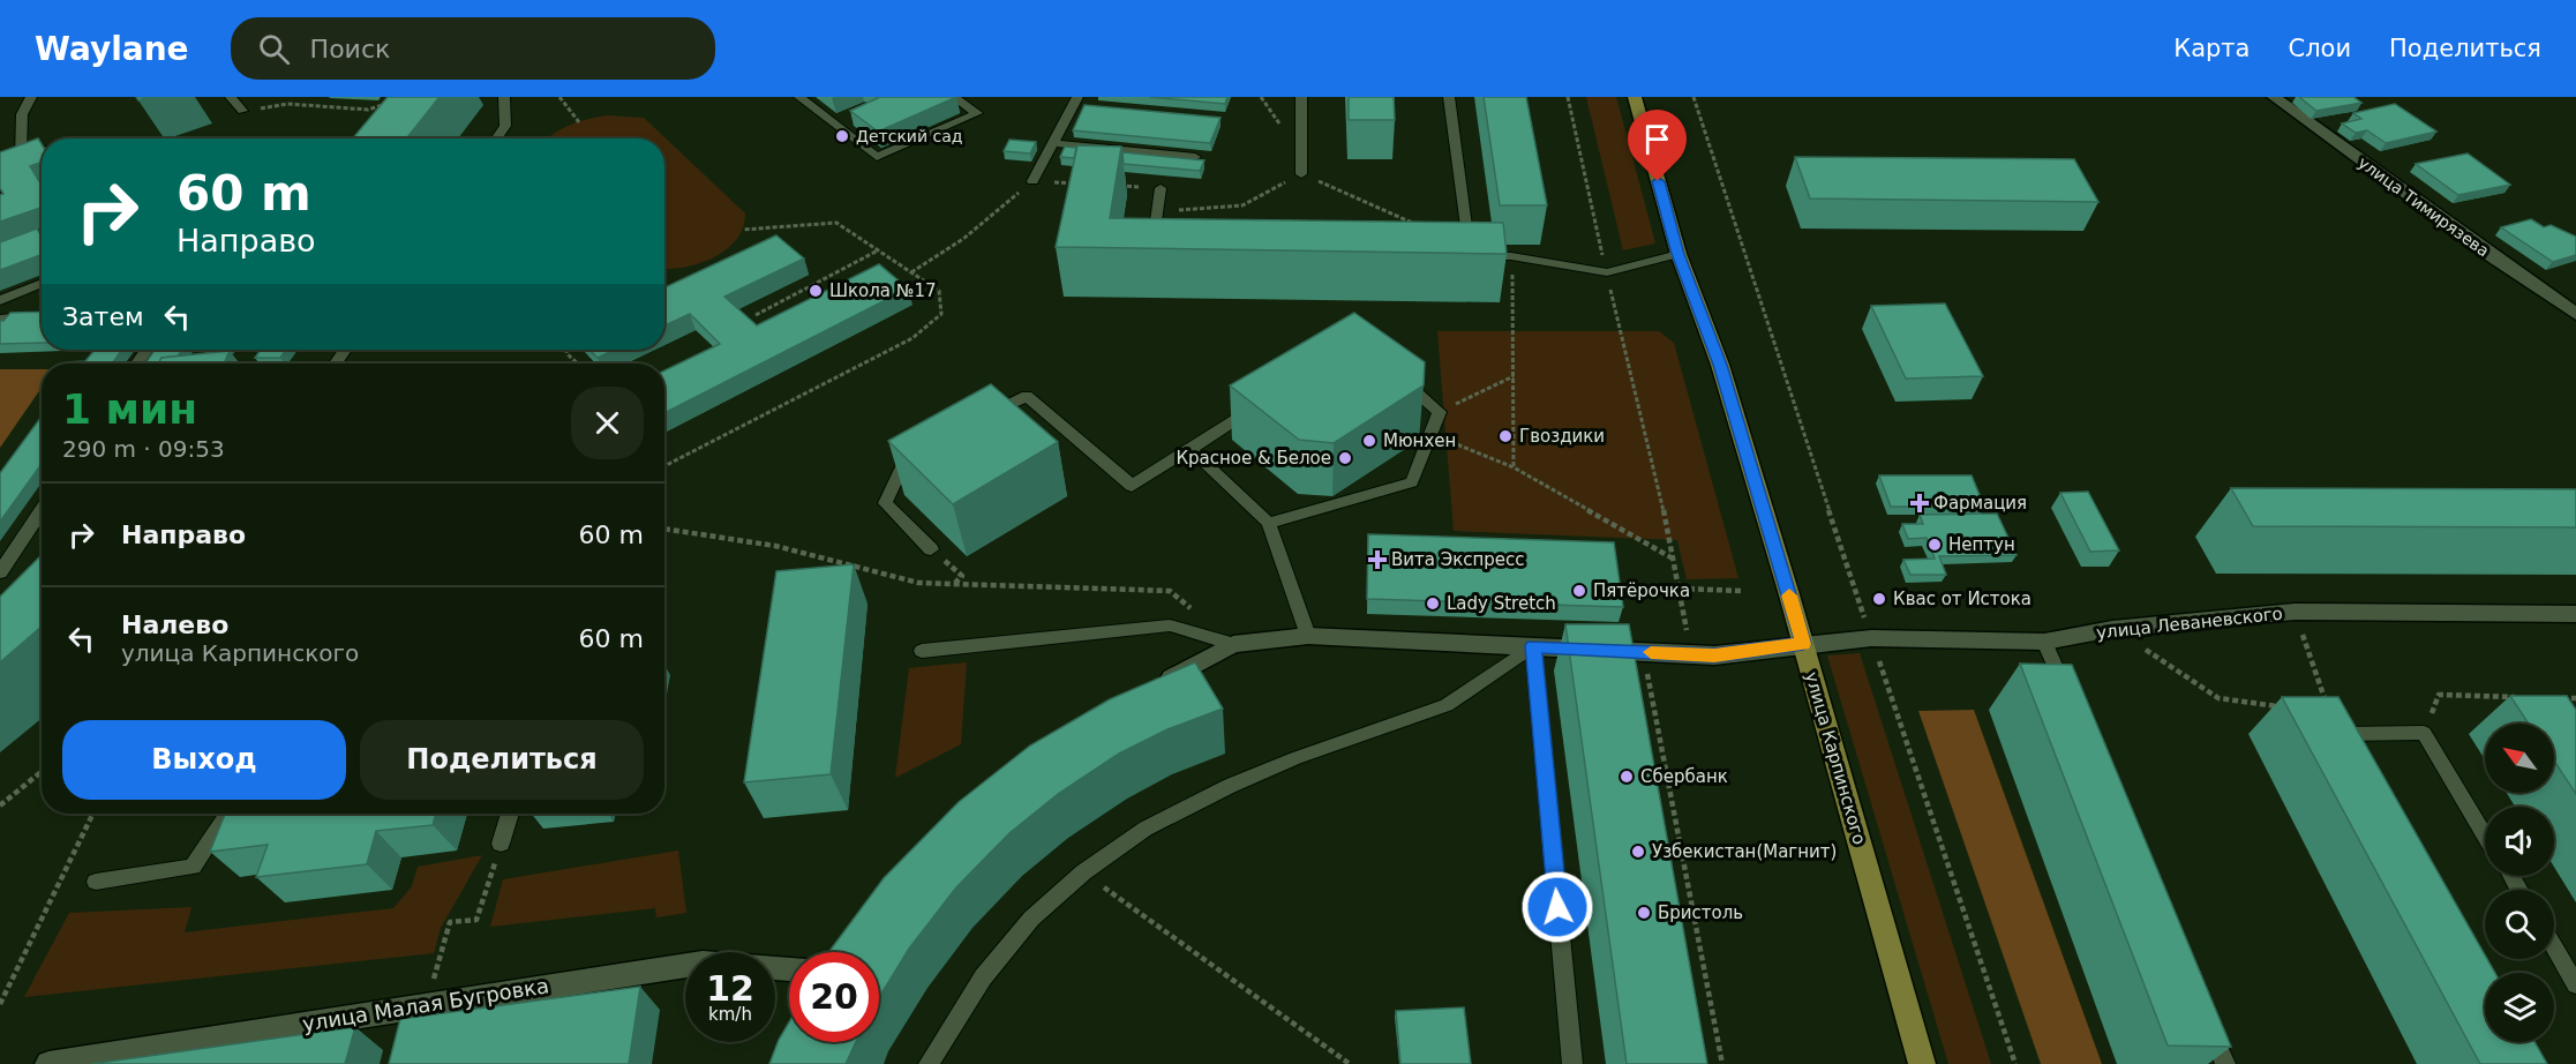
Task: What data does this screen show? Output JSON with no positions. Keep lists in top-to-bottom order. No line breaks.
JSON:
{"streets":{"main road":["улица Карпинского"],"street":["улица Тимирязева","улица Леваневского","улица Малая Бугровка"]},"crossings":[["улица Леваневского","улица Карпинского"]],"places":{"other":["Детский сад","Школа №17","Гвоздики","Мюнхен","Красное & Белое","Нептун","Пятёрочка","Квас от Истока","Lady Stretch","Сбербанк","Узбекистан(Магнит)","Бристоль"],"health":["Фармация","Вита Экспресс"]},"north":"top left","page":{"header":"Waylane","search":"Поиск","nav":["Карта","Слои","Поделиться"],"turn":["60 m","Направо"],"then":"Затем","heading":["1 мин","290 m · 09:53"],"list":[{"name":"Направо","value":"60 m"},{"name":"Налево","note":"улица Карпинского","value":"60 m"}],"buttons":["Выход","Поделиться"],"speed":"12 km/h","limit":"20"}}
